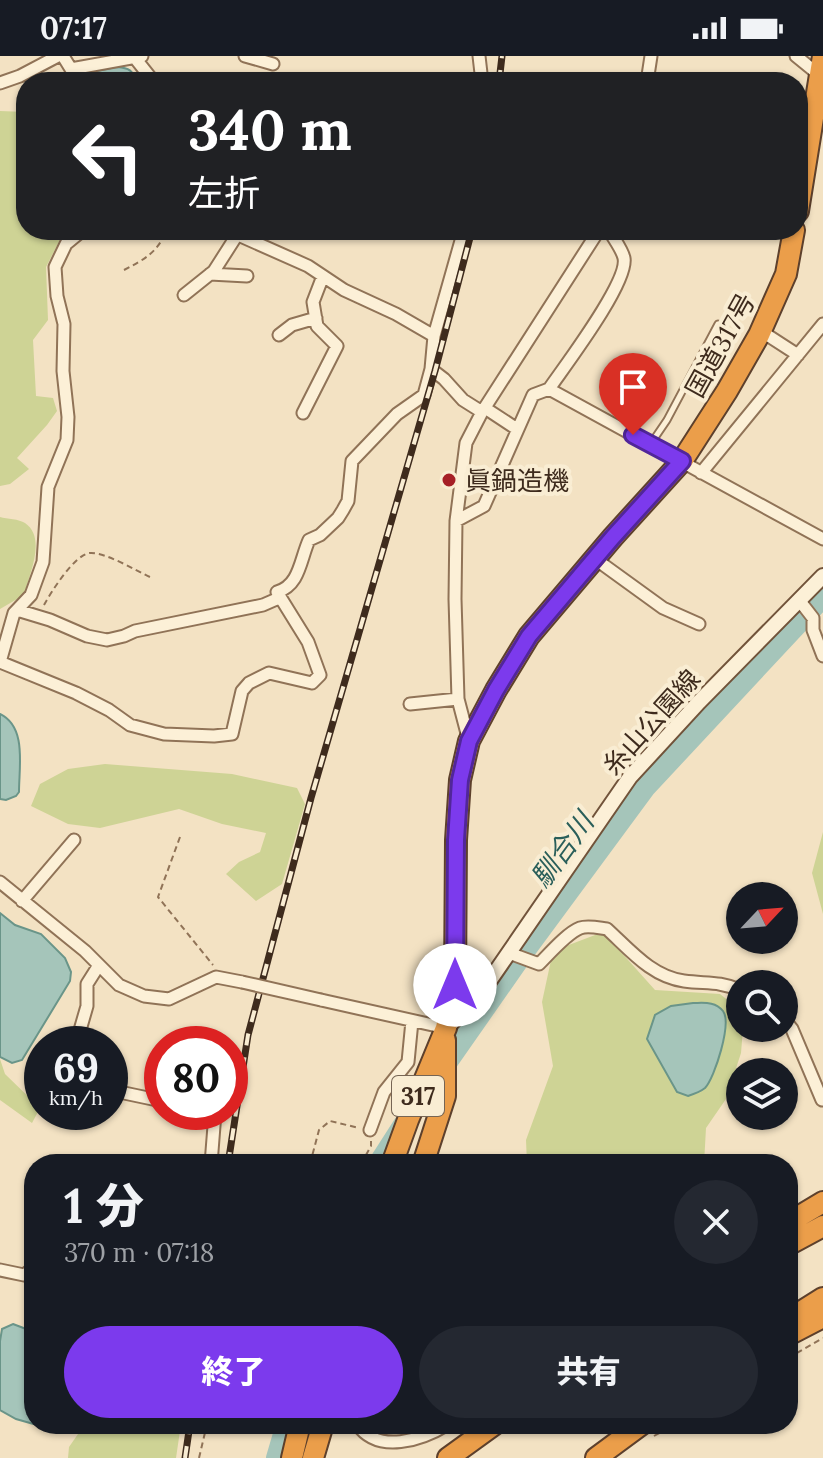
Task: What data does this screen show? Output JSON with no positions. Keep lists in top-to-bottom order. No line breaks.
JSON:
{"streets":{"highway":["国道317号","317"],"main road":["糸山公園線"]},"crossings":[["国道317号","糸山公園線"]],"water":["馴合川"],"places":["眞鍋造機"],"north":"top right","page":{"status":"07:17","turn":["340 m","左折"],"speed":"69 km/h","limit":"80","heading":["1 分","370 m · 07:18"],"buttons":["終了","共有"]}}
